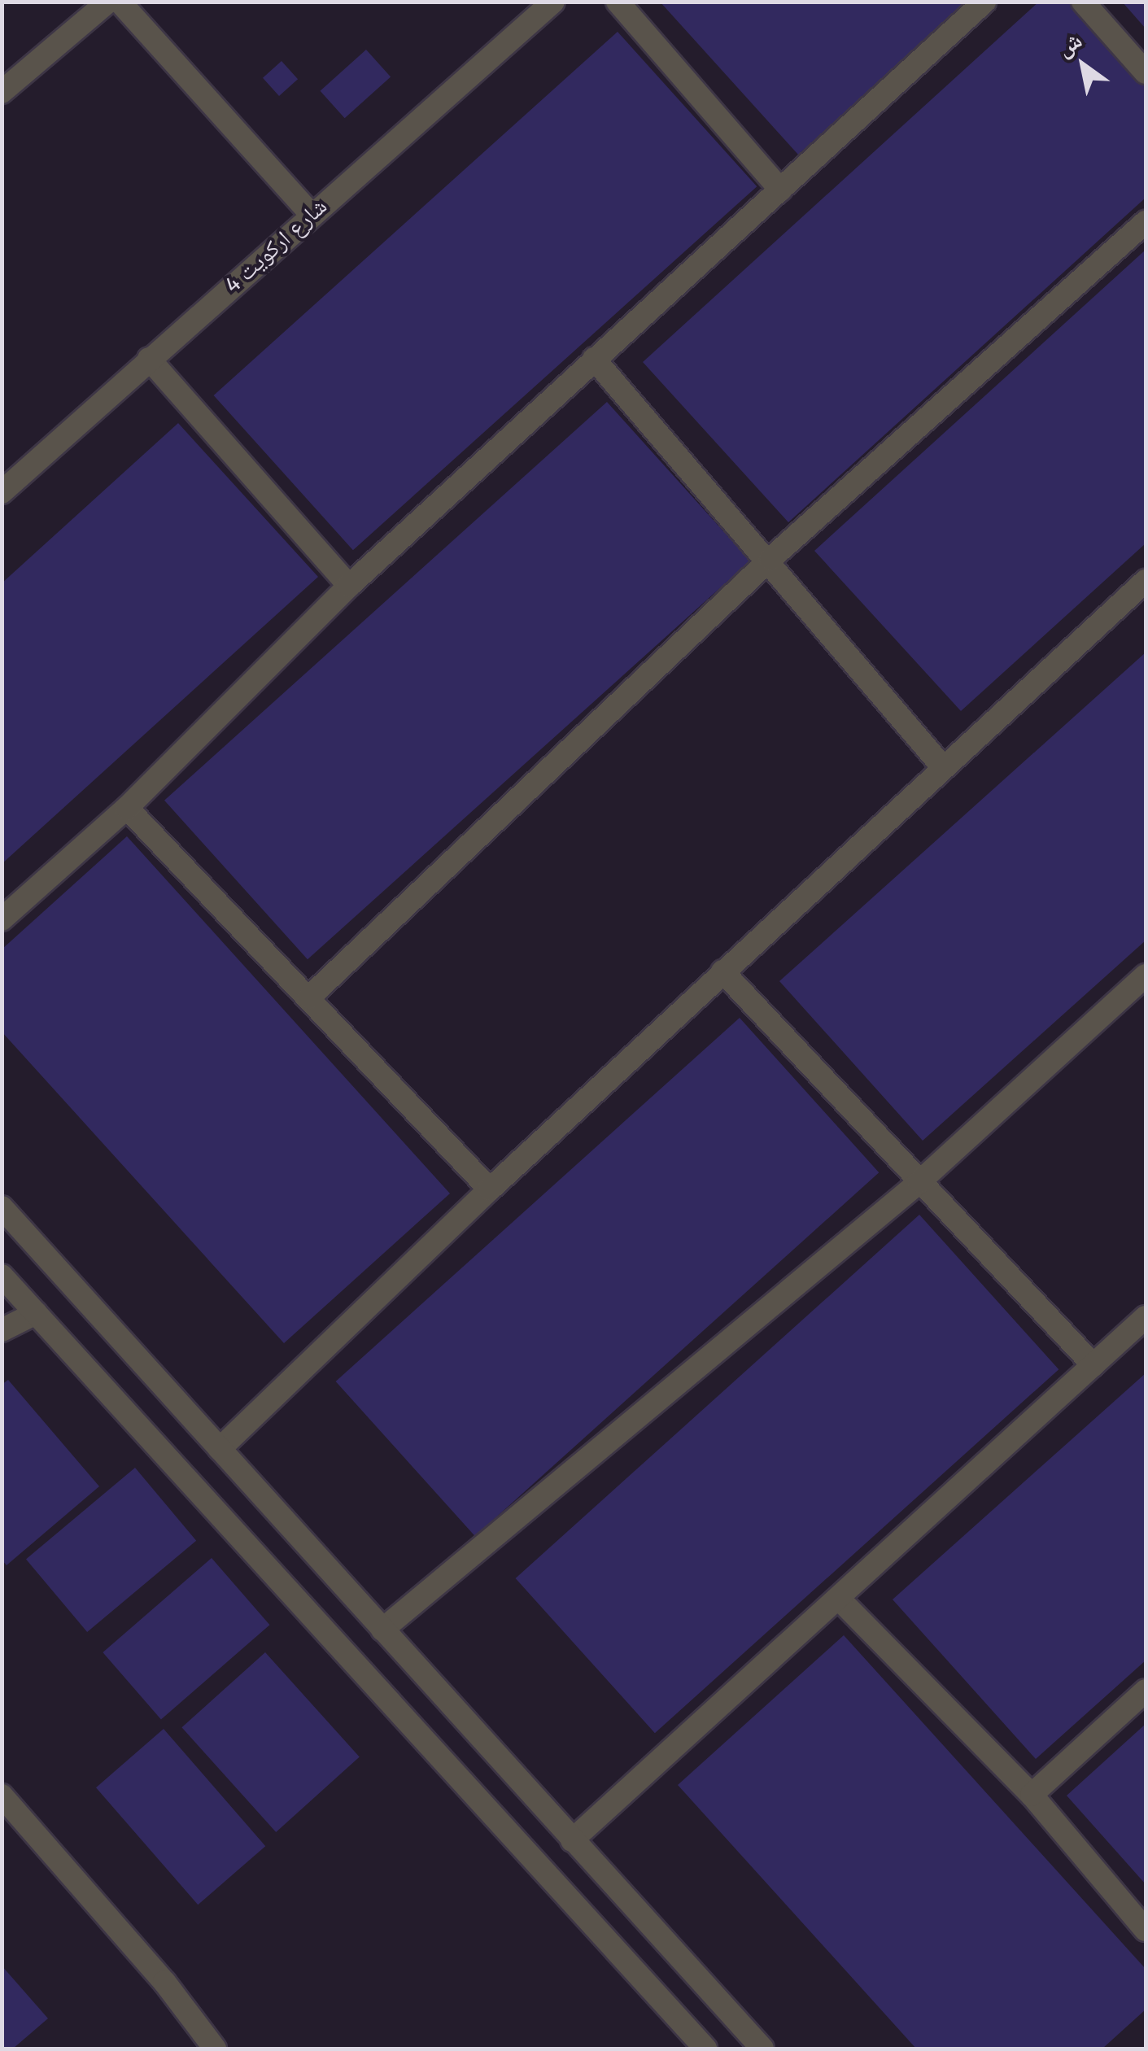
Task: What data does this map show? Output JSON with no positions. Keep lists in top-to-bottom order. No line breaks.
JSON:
{"streets":{"street":["شارع اركويت 4"]},"north":"top left"}
